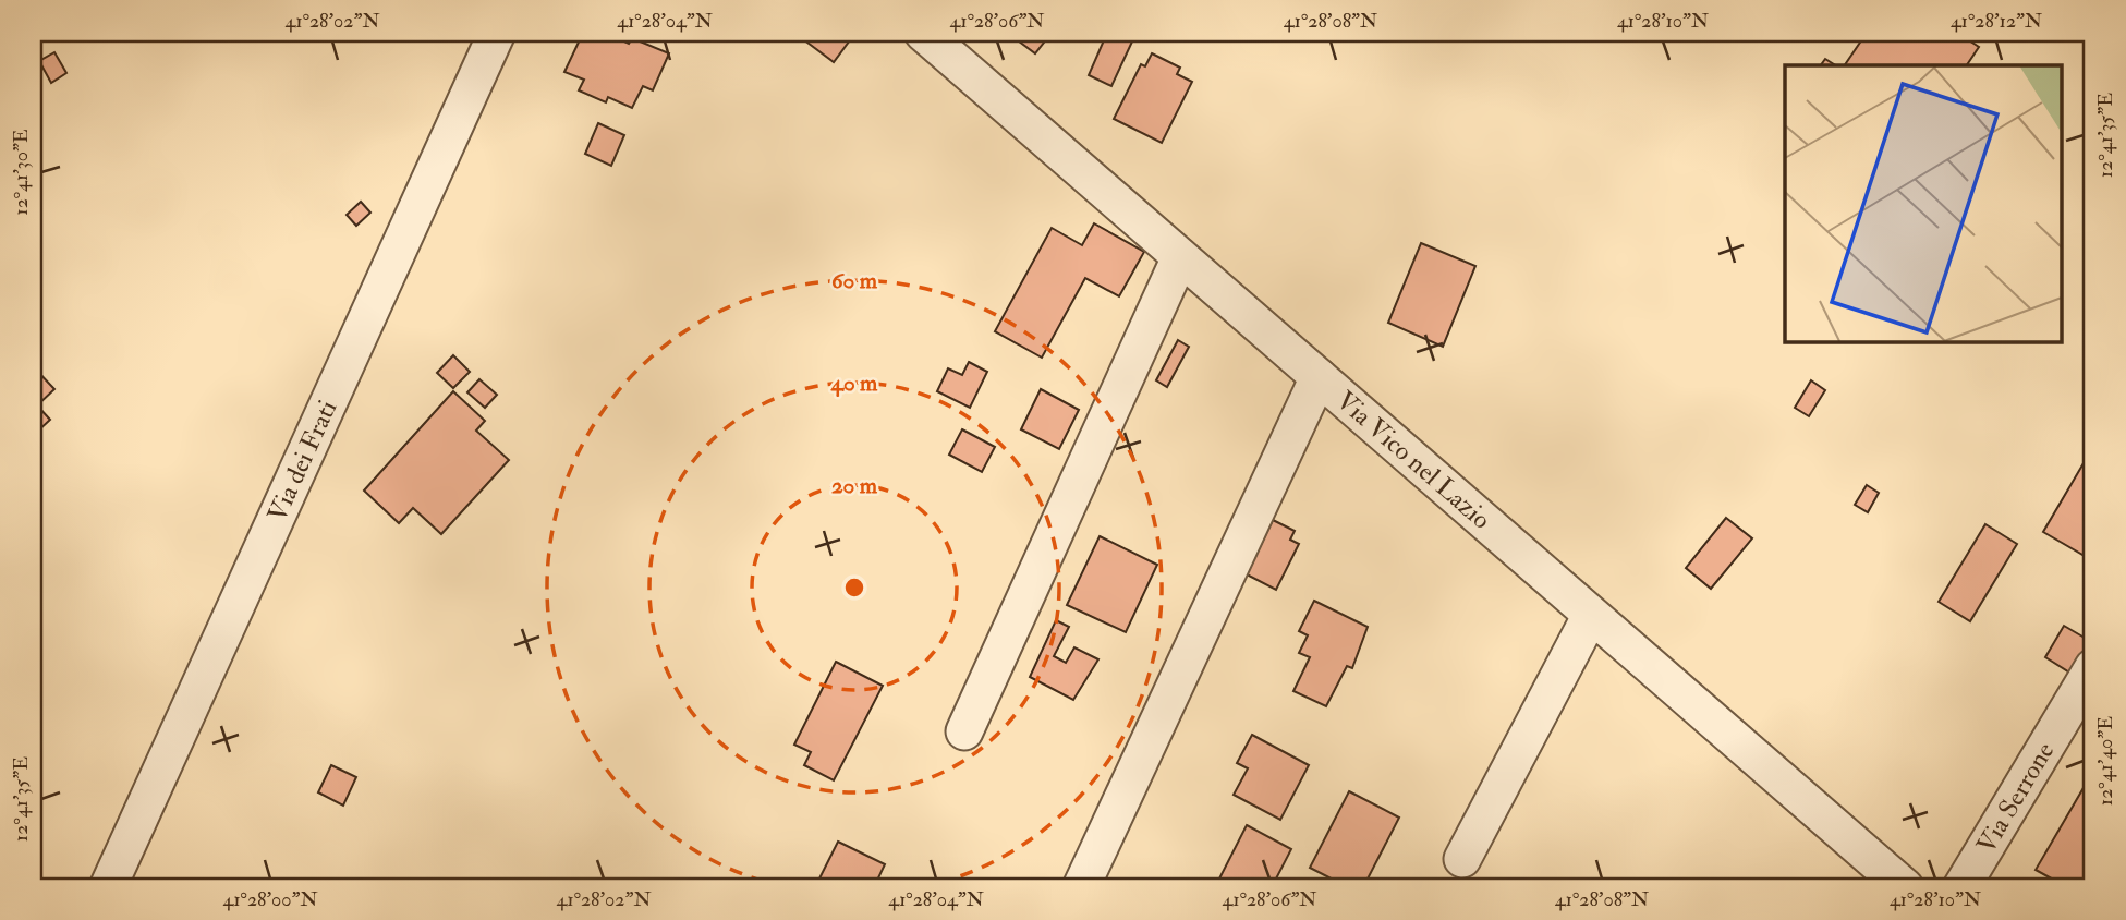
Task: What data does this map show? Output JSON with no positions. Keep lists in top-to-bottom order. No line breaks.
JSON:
{"streets":{"street":["Via dei Frati","Via Vico nel Lazio","Via Serrone"]},"coordinates":["41°28'02\"N","41°28'04\"N","41°28'06\"N","41°28'08\"N","41°28'10\"N","41°28'12\"N","12°41'35\"E","12°41'30\"E","12°41'40\"E","41°28'00\"N"],"rings":["60 m","40 m","20 m"]}
